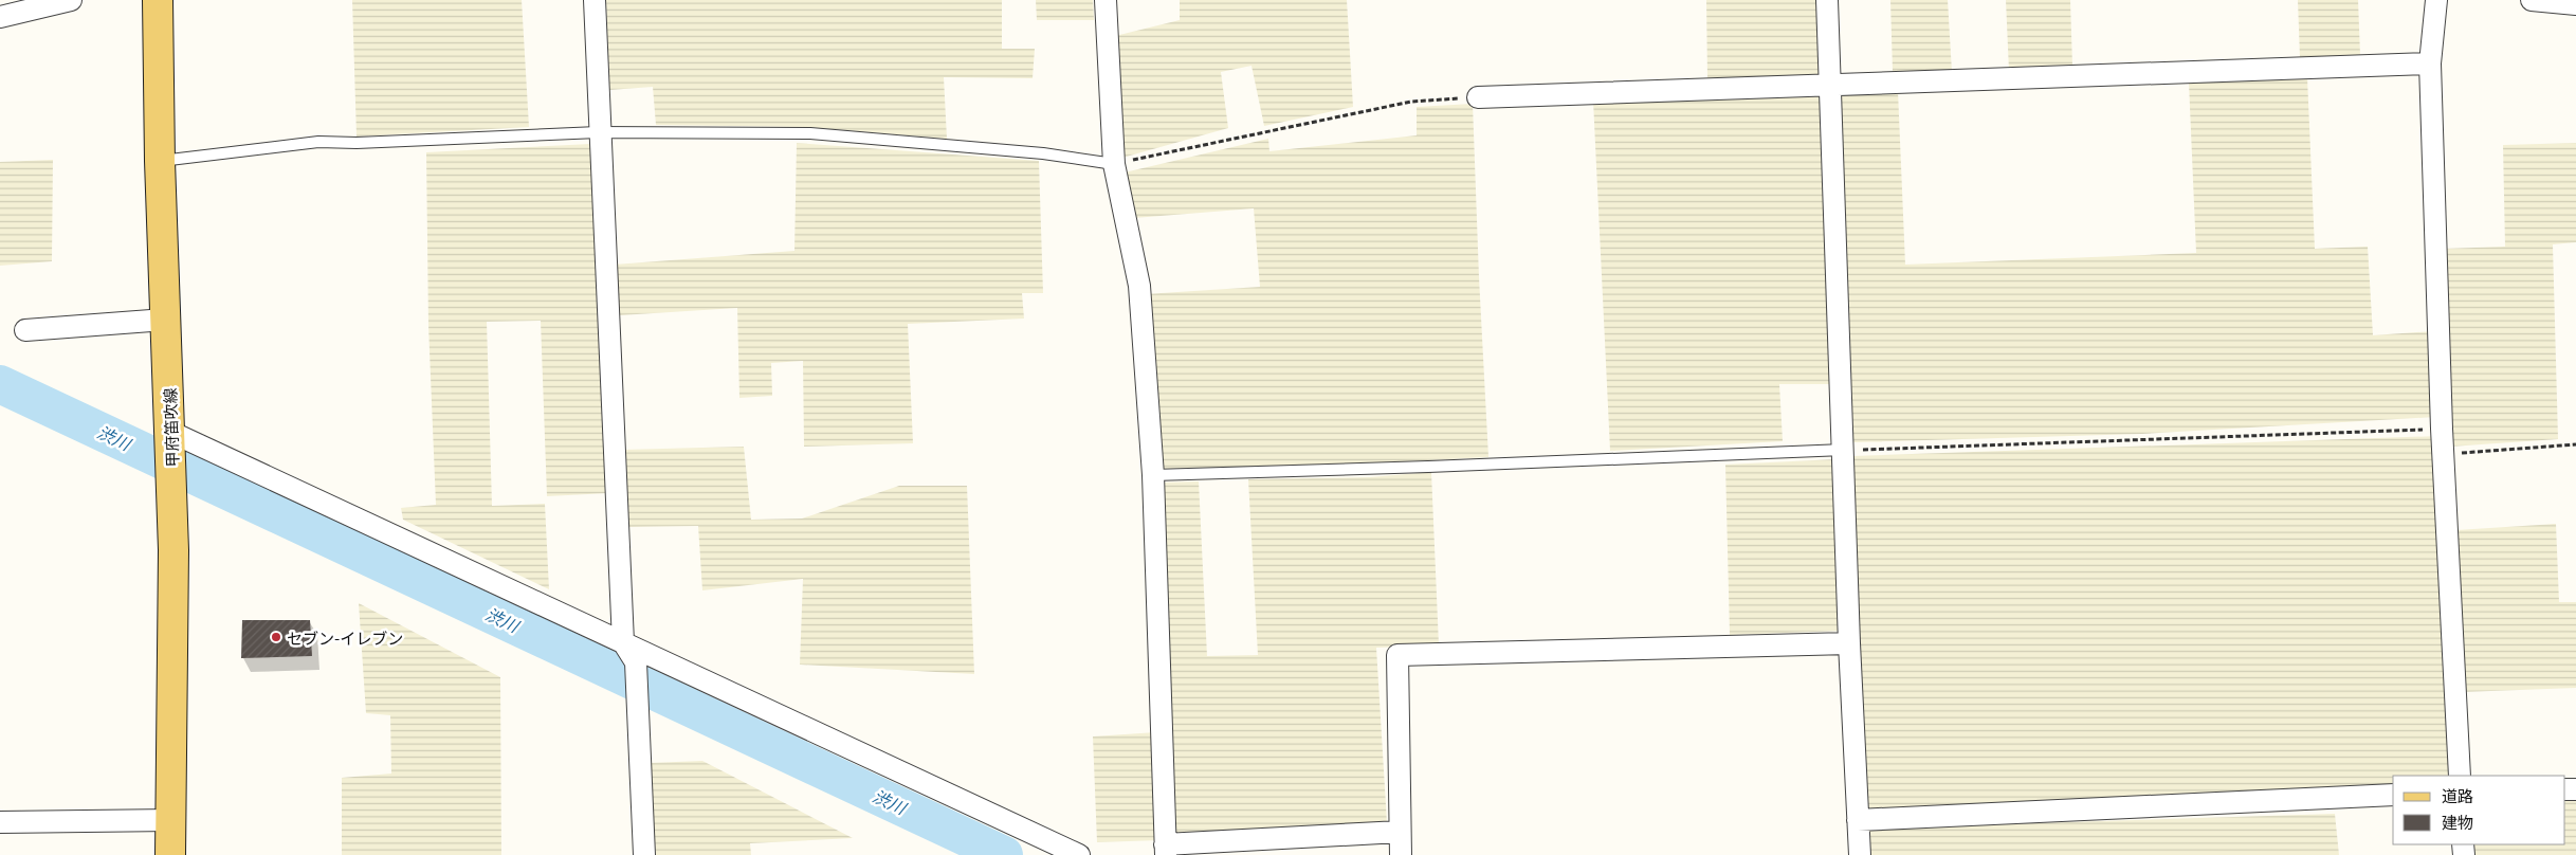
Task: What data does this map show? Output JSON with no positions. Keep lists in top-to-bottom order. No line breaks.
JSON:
{"streets":{"main road":["甲府笛吹線"]},"water":["渋川"],"places":["セブン-イレブン"],"legend":["道路","建物"]}
